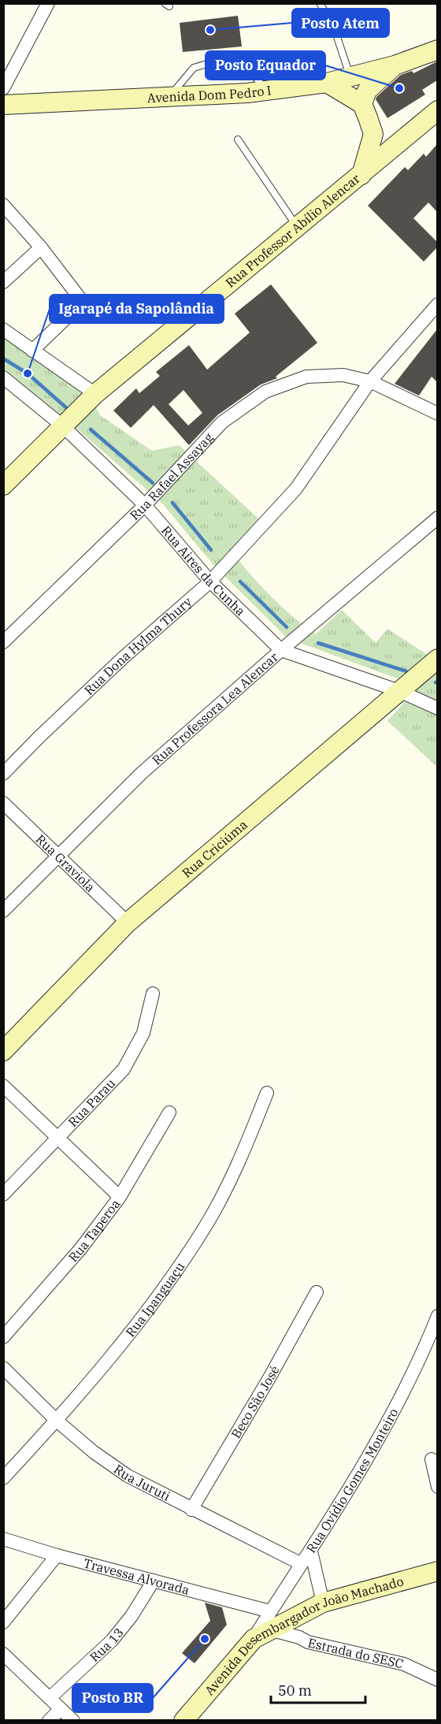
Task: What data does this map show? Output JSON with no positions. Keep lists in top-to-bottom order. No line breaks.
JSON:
{"streets":{"street":["Avenida Dom Pedro I","Rua Professor Abílio Alencar","Rua Rafael Assayag","Rua Aires da Cunha","Rua Dona Hylma Thury","Rua Professora Lea Alencar","Rua Criciúma","Rua Graviola","Rua Parau","Rua Taperoa","Rua Ipanguaçu","Beco São José","Rua Ovídio Gomes Monteiro","Rua Juruti","Travessa Alvorada","Avenida Desembargador João Machado","Rua 13","Estrada do SESC"]},"crossings":[["Rua Professor Abílio Alencar","Rua Aires da Cunha"],["Rua Rafael Assayag","Rua Aires da Cunha"],["Rua Rafael Assayag","Rua Dona Hylma Thury"],["Rua Aires da Cunha","Rua Dona Hylma Thury"],["Rua Aires da Cunha","Rua Professora Lea Alencar"],["Rua Aires da Cunha","Rua Criciúma"],["Rua Professora Lea Alencar","Rua Graviola"],["Rua Criciúma","Rua Graviola"],["Rua Ipanguaçu","Rua Juruti"],["Beco São José","Rua Juruti"],["Rua Ovídio Gomes Monteiro","Rua Juruti"],["Rua Ovídio Gomes Monteiro","Travessa Alvorada"],["Rua Ovídio Gomes Monteiro","Avenida Desembargador João Machado"],["Rua Ovídio Gomes Monteiro","Estrada do SESC"],["Travessa Alvorada","Avenida Desembargador João Machado"],["Travessa Alvorada","Rua 13"],["Travessa Alvorada","Estrada do SESC"],["Avenida Desembargador João Machado","Estrada do SESC"]],"places":["Posto Atem","Posto Equador","Igarapé da Sapolândia","Posto BR"],"scale_bar":"50 m"}
